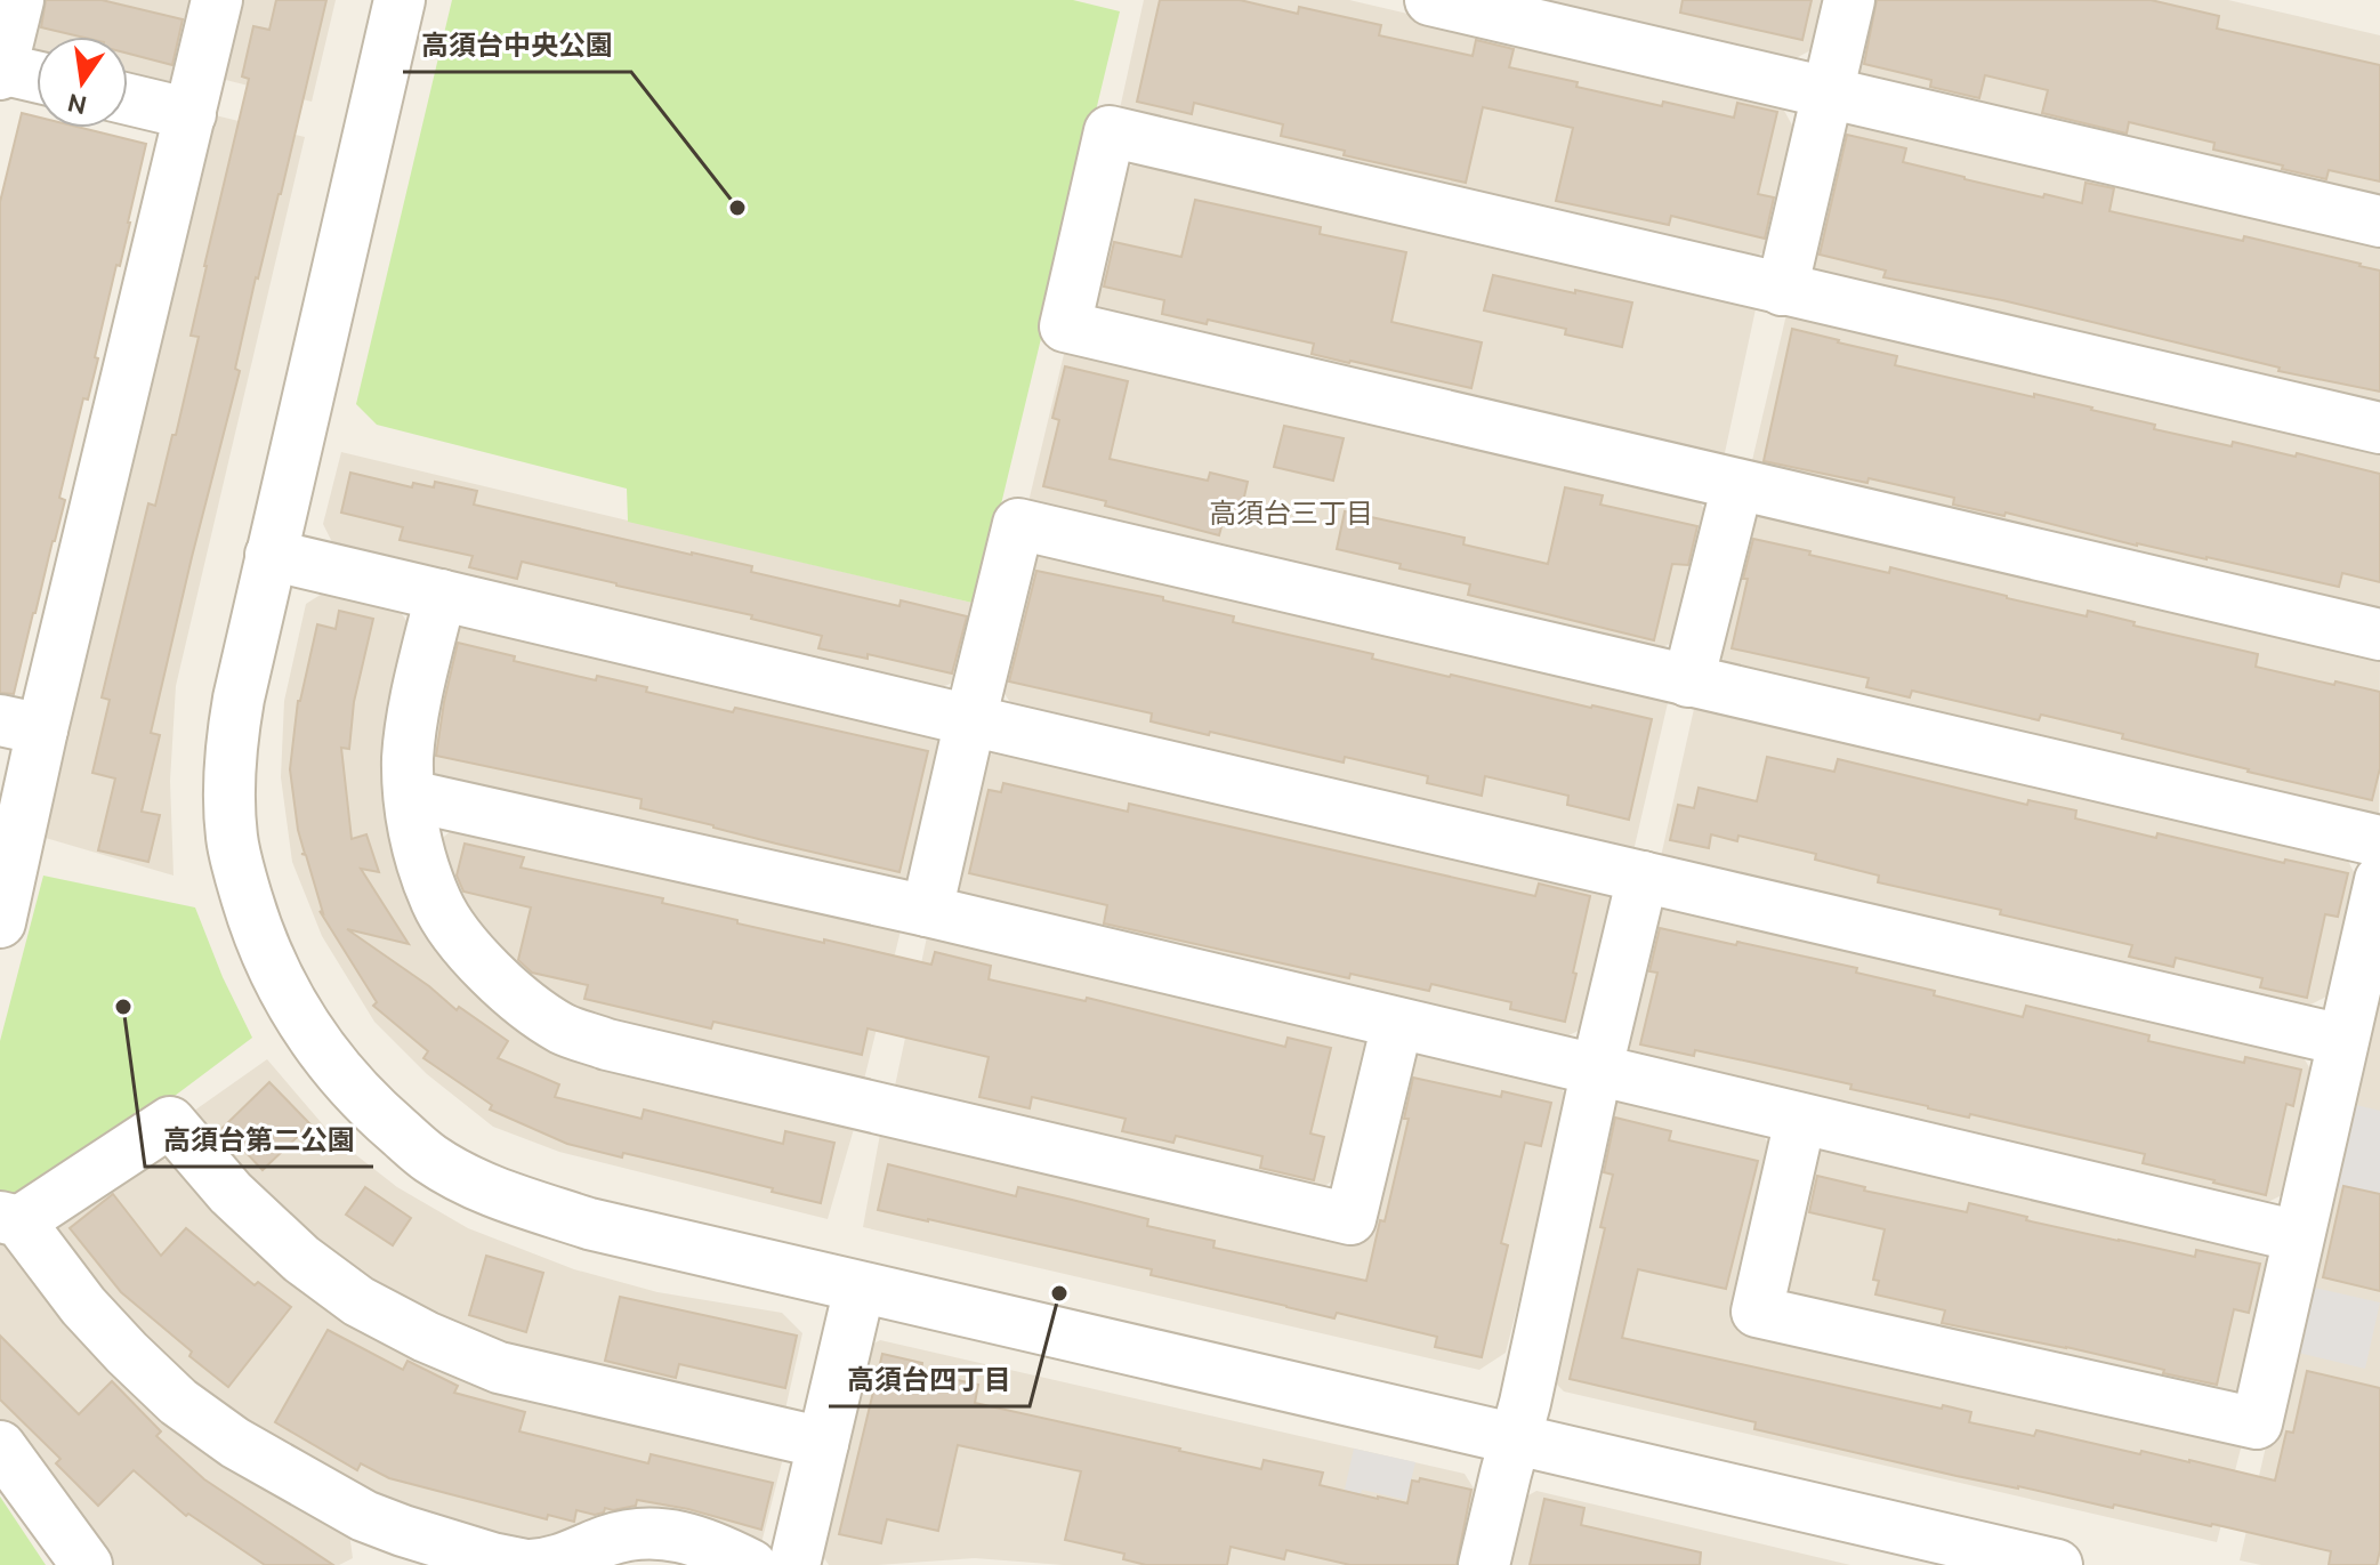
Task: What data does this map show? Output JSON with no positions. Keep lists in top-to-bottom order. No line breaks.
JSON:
{"districts":["高須台三丁目"],"places":["高須台中央公園","高須台第二公園","高須台四丁目"],"north":"bottom"}
